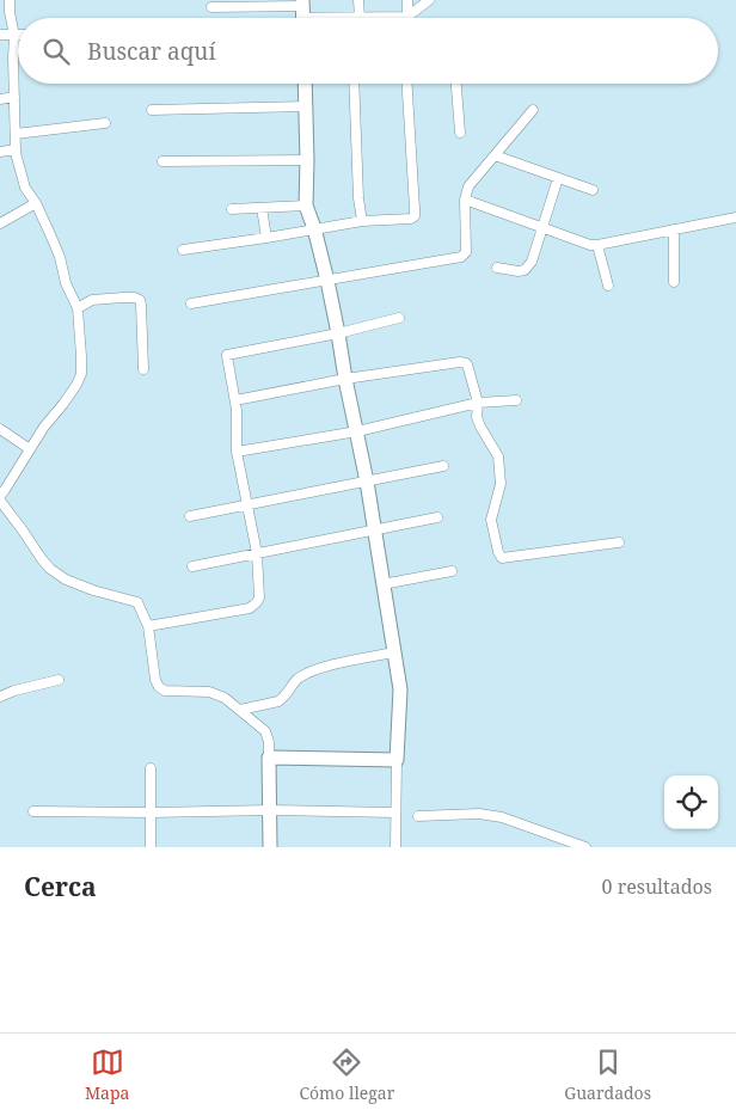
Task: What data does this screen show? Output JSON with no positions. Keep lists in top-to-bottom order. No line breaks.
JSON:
{"page":{"search":"Buscar aquí","heading":["Cerca","0 resultados"],"nav":["Mapa","Cómo llegar","Guardados"]}}
